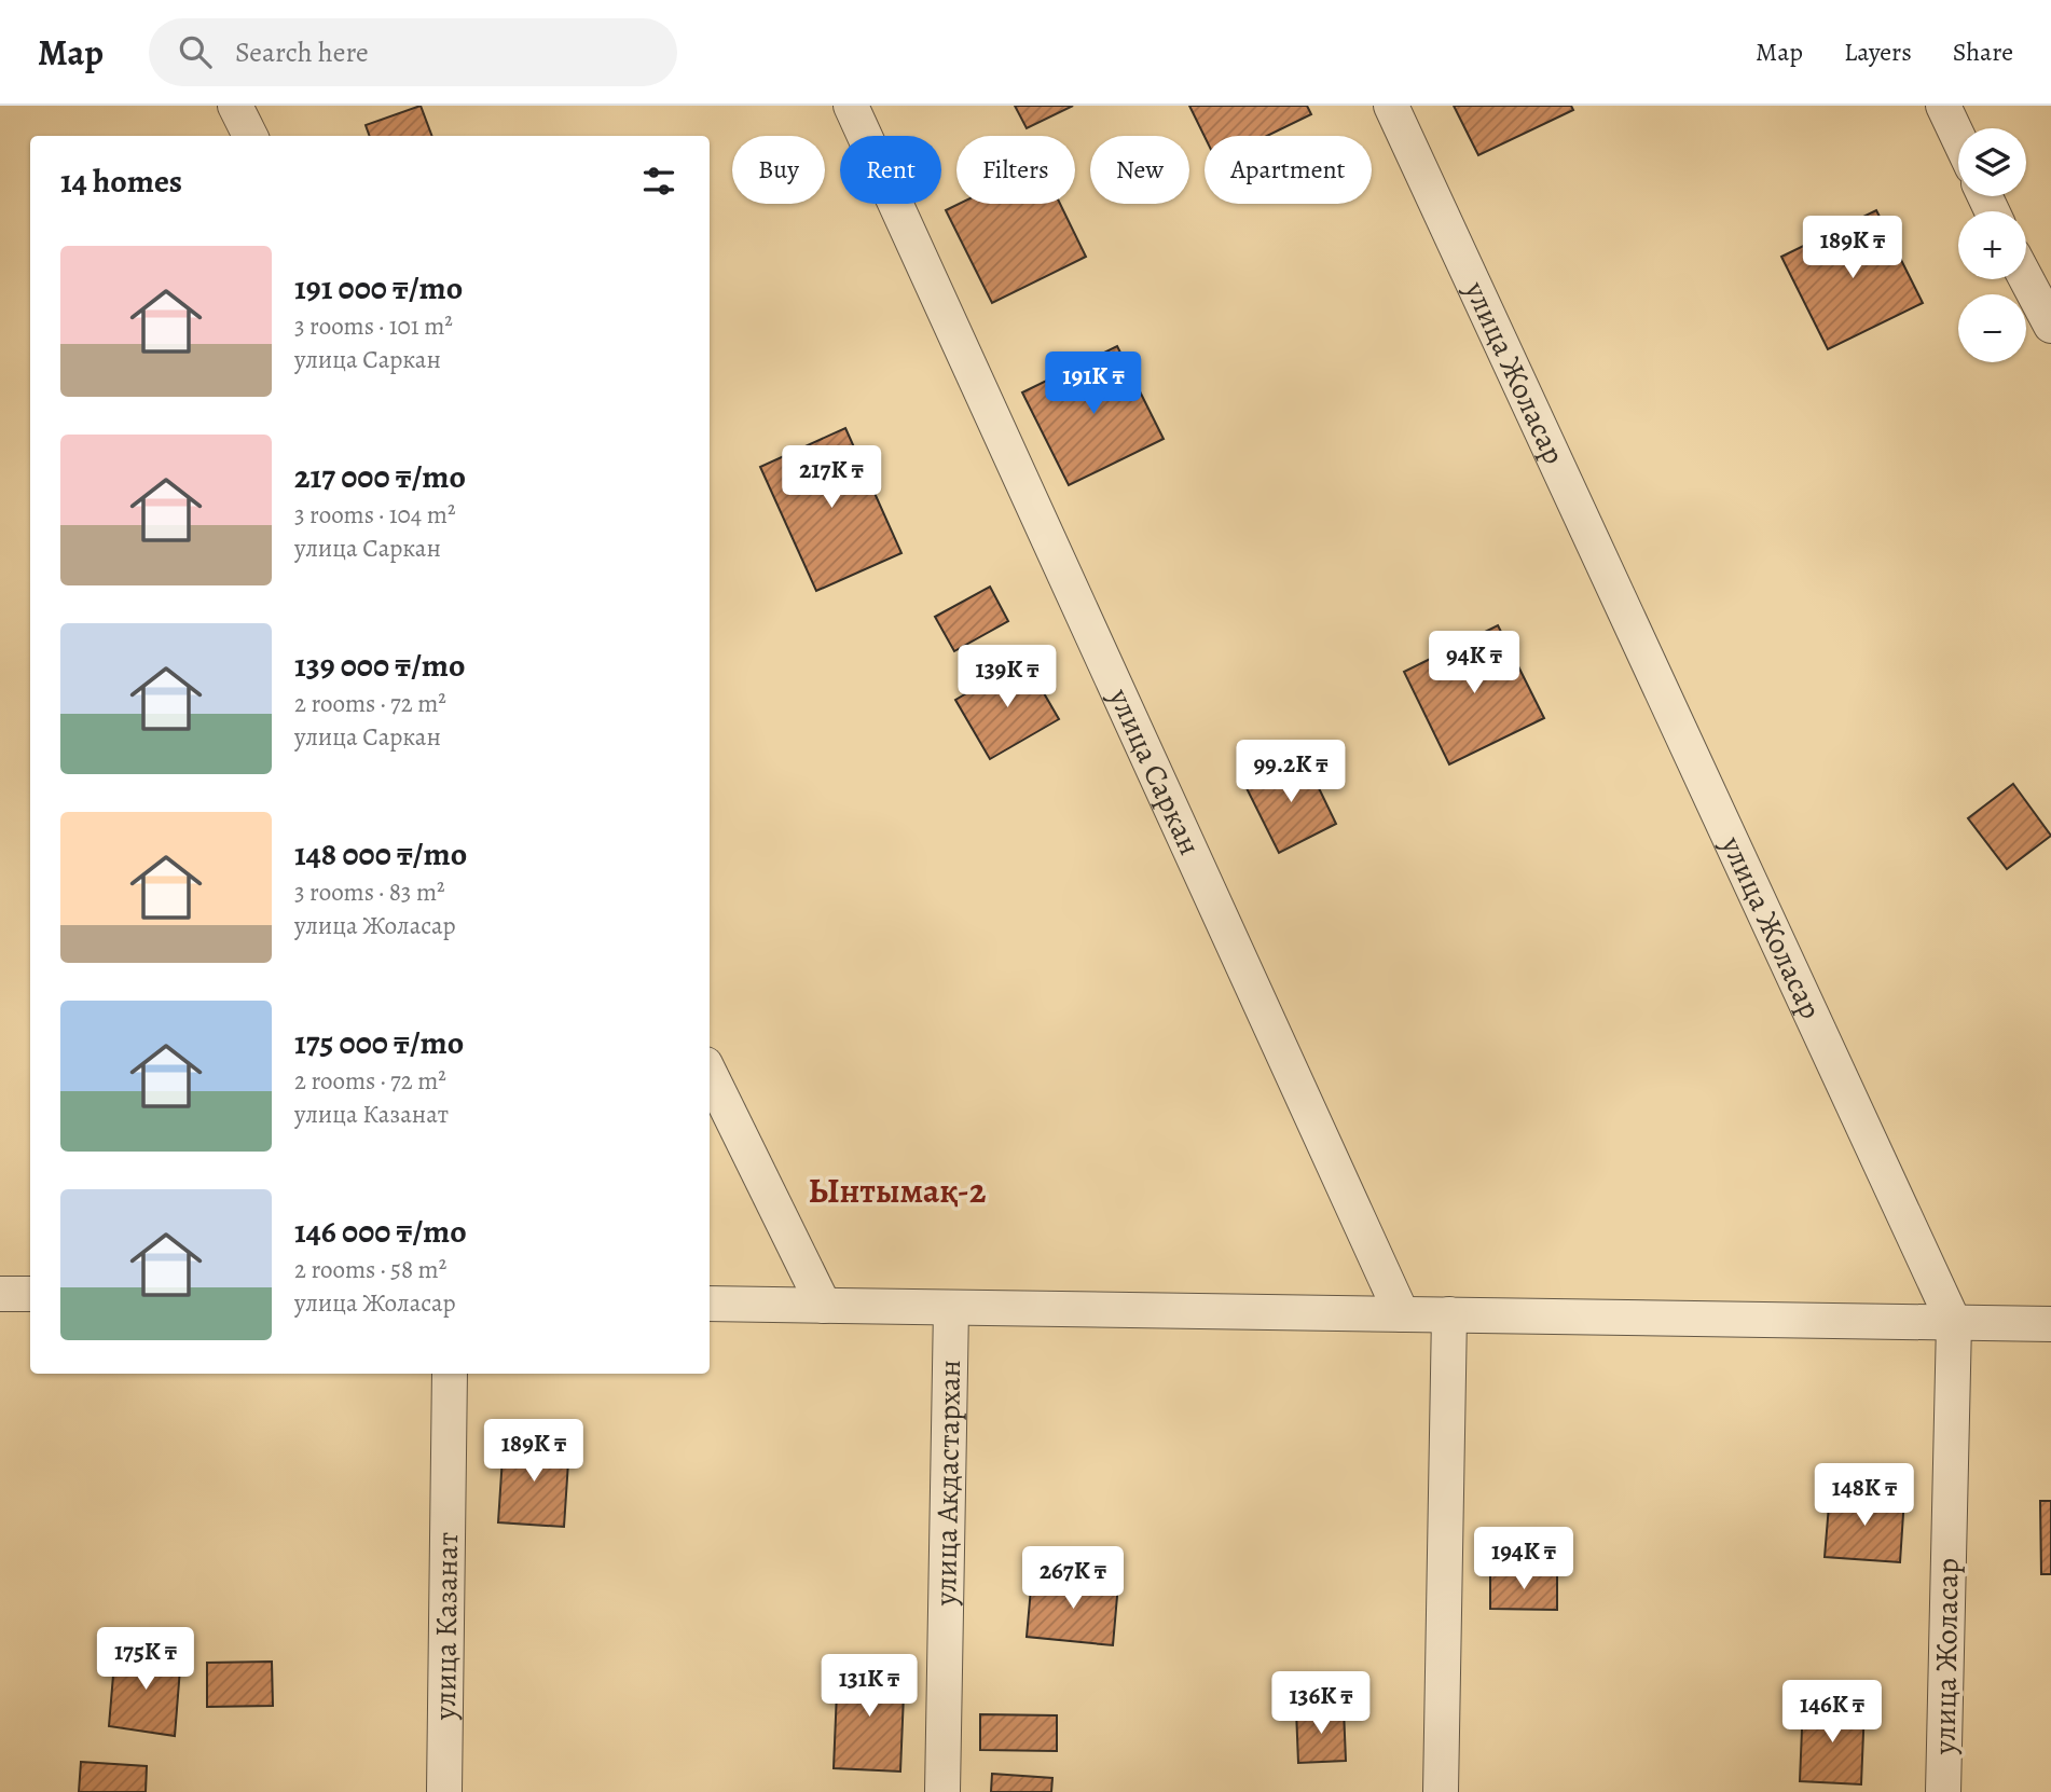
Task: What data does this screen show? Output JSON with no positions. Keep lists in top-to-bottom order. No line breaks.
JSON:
{"streets":{"street":["улица Жоласар","улица Саркан","улица Акдастархан","улица Казанат"]},"districts":["Ынтымақ-2"],"page":{"header":"Map","search":"Search here","nav":["Map","Layers","Share"],"map_buttons":["+","−"],"chip":["Buy","Rent","Filters","New","Apartment"],"heading":"14 homes","price":["189K ₸","191K ₸","217K ₸","94K ₸","139K ₸","99.2K ₸","189K ₸","148K ₸","194K ₸","267K ₸","175K ₸","131K ₸","136K ₸","146K ₸"],"list":[{"name":"191 000 ₸/mo","note":"3 rooms · 101 m² · улица Саркан"},{"name":"217 000 ₸/mo","note":"3 rooms · 104 m² · улица Саркан"},{"name":"139 000 ₸/mo","note":"2 rooms · 72 m² · улица Саркан"},{"name":"148 000 ₸/mo","note":"3 rooms · 83 m² · улица Жоласар"},{"name":"175 000 ₸/mo","note":"2 rooms · 72 m² · улица Казанат"},{"name":"146 000 ₸/mo","note":"2 rooms · 58 m² · улица Жоласар"}]}}
